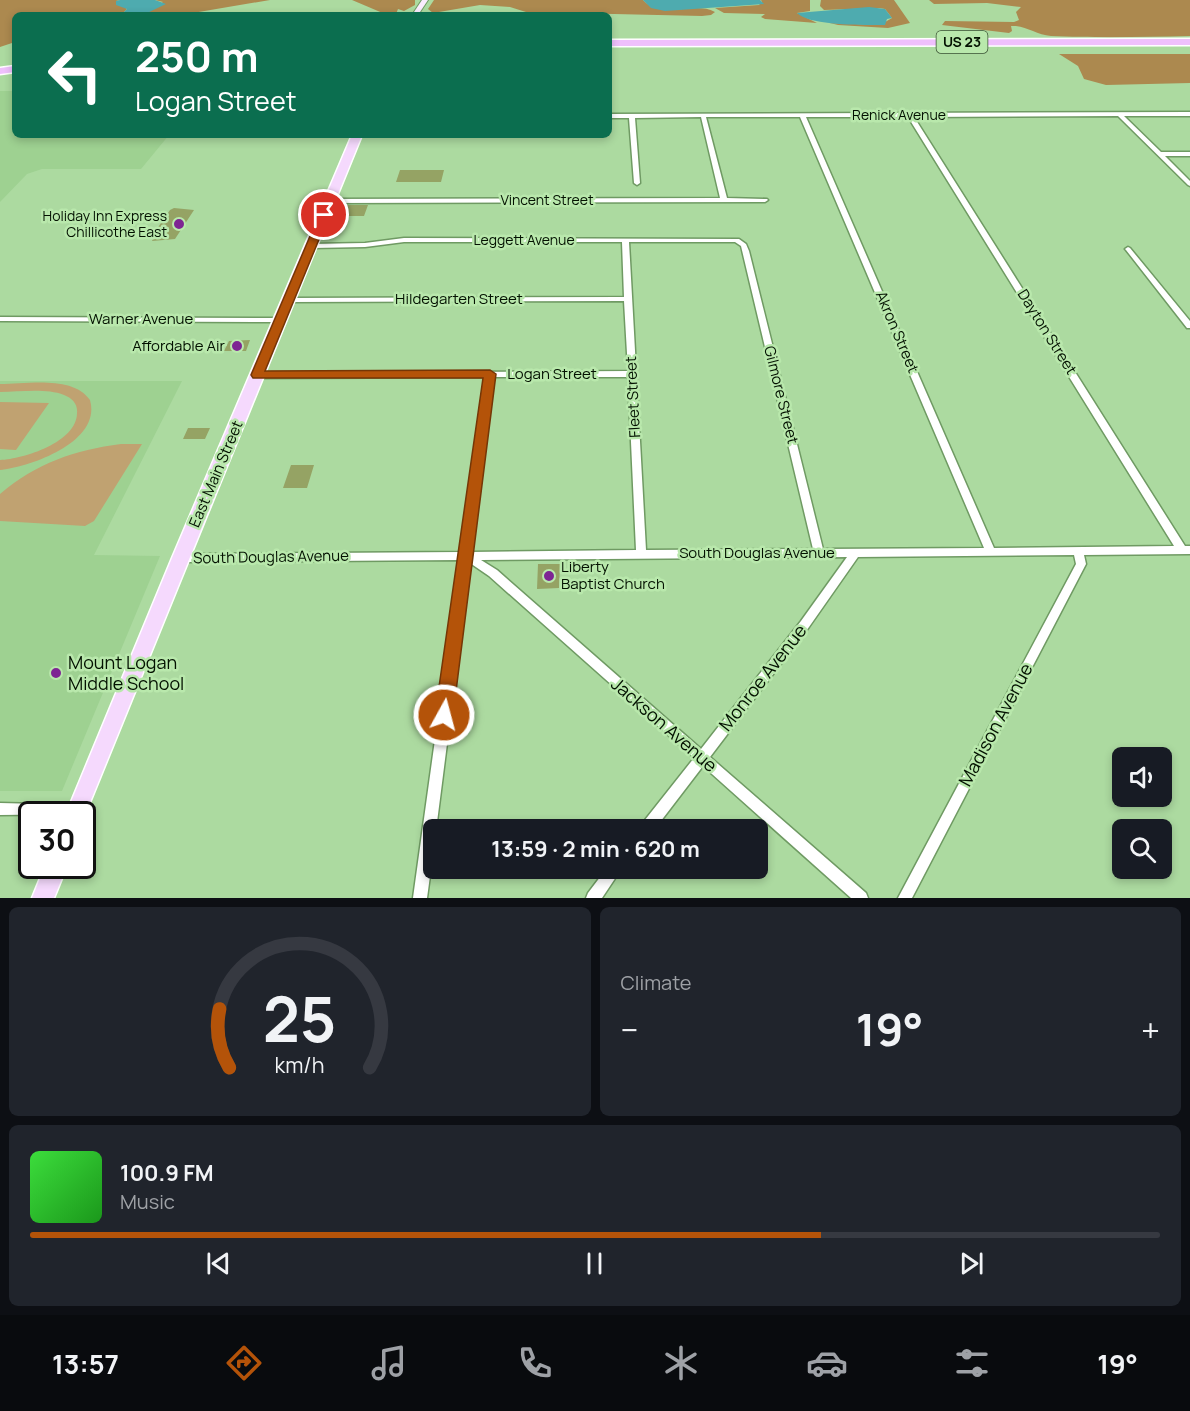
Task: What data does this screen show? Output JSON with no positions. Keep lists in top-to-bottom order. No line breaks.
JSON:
{"streets":{"highway":["US 23"],"main road":["East Main Street"],"street":["Renick Avenue","Vincent Street","Leggett Avenue","Hildegarten Street","Warner Avenue","Akron Street","Dayton Street","Logan Street","Gilmore Street","Fleet Street","South Douglas Avenue","Monroe Avenue","Jackson Avenue","Madison Avenue"]},"crossings":[["Renick Avenue","Akron Street"],["Renick Avenue","Dayton Street"],["Vincent Street","East Main Street"],["Leggett Avenue","Gilmore Street"],["Leggett Avenue","Fleet Street"],["Leggett Avenue","East Main Street"],["Hildegarten Street","Fleet Street"],["Hildegarten Street","East Main Street"],["Warner Avenue","East Main Street"],["Akron Street","South Douglas Avenue"],["Dayton Street","South Douglas Avenue"],["Logan Street","Fleet Street"],["Logan Street","East Main Street"],["Gilmore Street","South Douglas Avenue"],["Fleet Street","South Douglas Avenue"],["East Main Street","South Douglas Avenue"],["South Douglas Avenue","Monroe Avenue"],["South Douglas Avenue","Jackson Avenue"],["South Douglas Avenue","Madison Avenue"],["Monroe Avenue","Jackson Avenue"]],"places":["Holiday Inn Express Chillicothe East","Affordable Air","Liberty Baptist Church","Mount Logan Middle School"],"page":{"turn":["250 m","Logan Street"],"limit":"30","trip":"13:59 · 2 min · 620 m","tile":"Climate","heat":["−","19°","+"],"song":["100.9 FM","Music"],"tabs":["13:57","19°"],"gauge":["25","km/h"]}}
